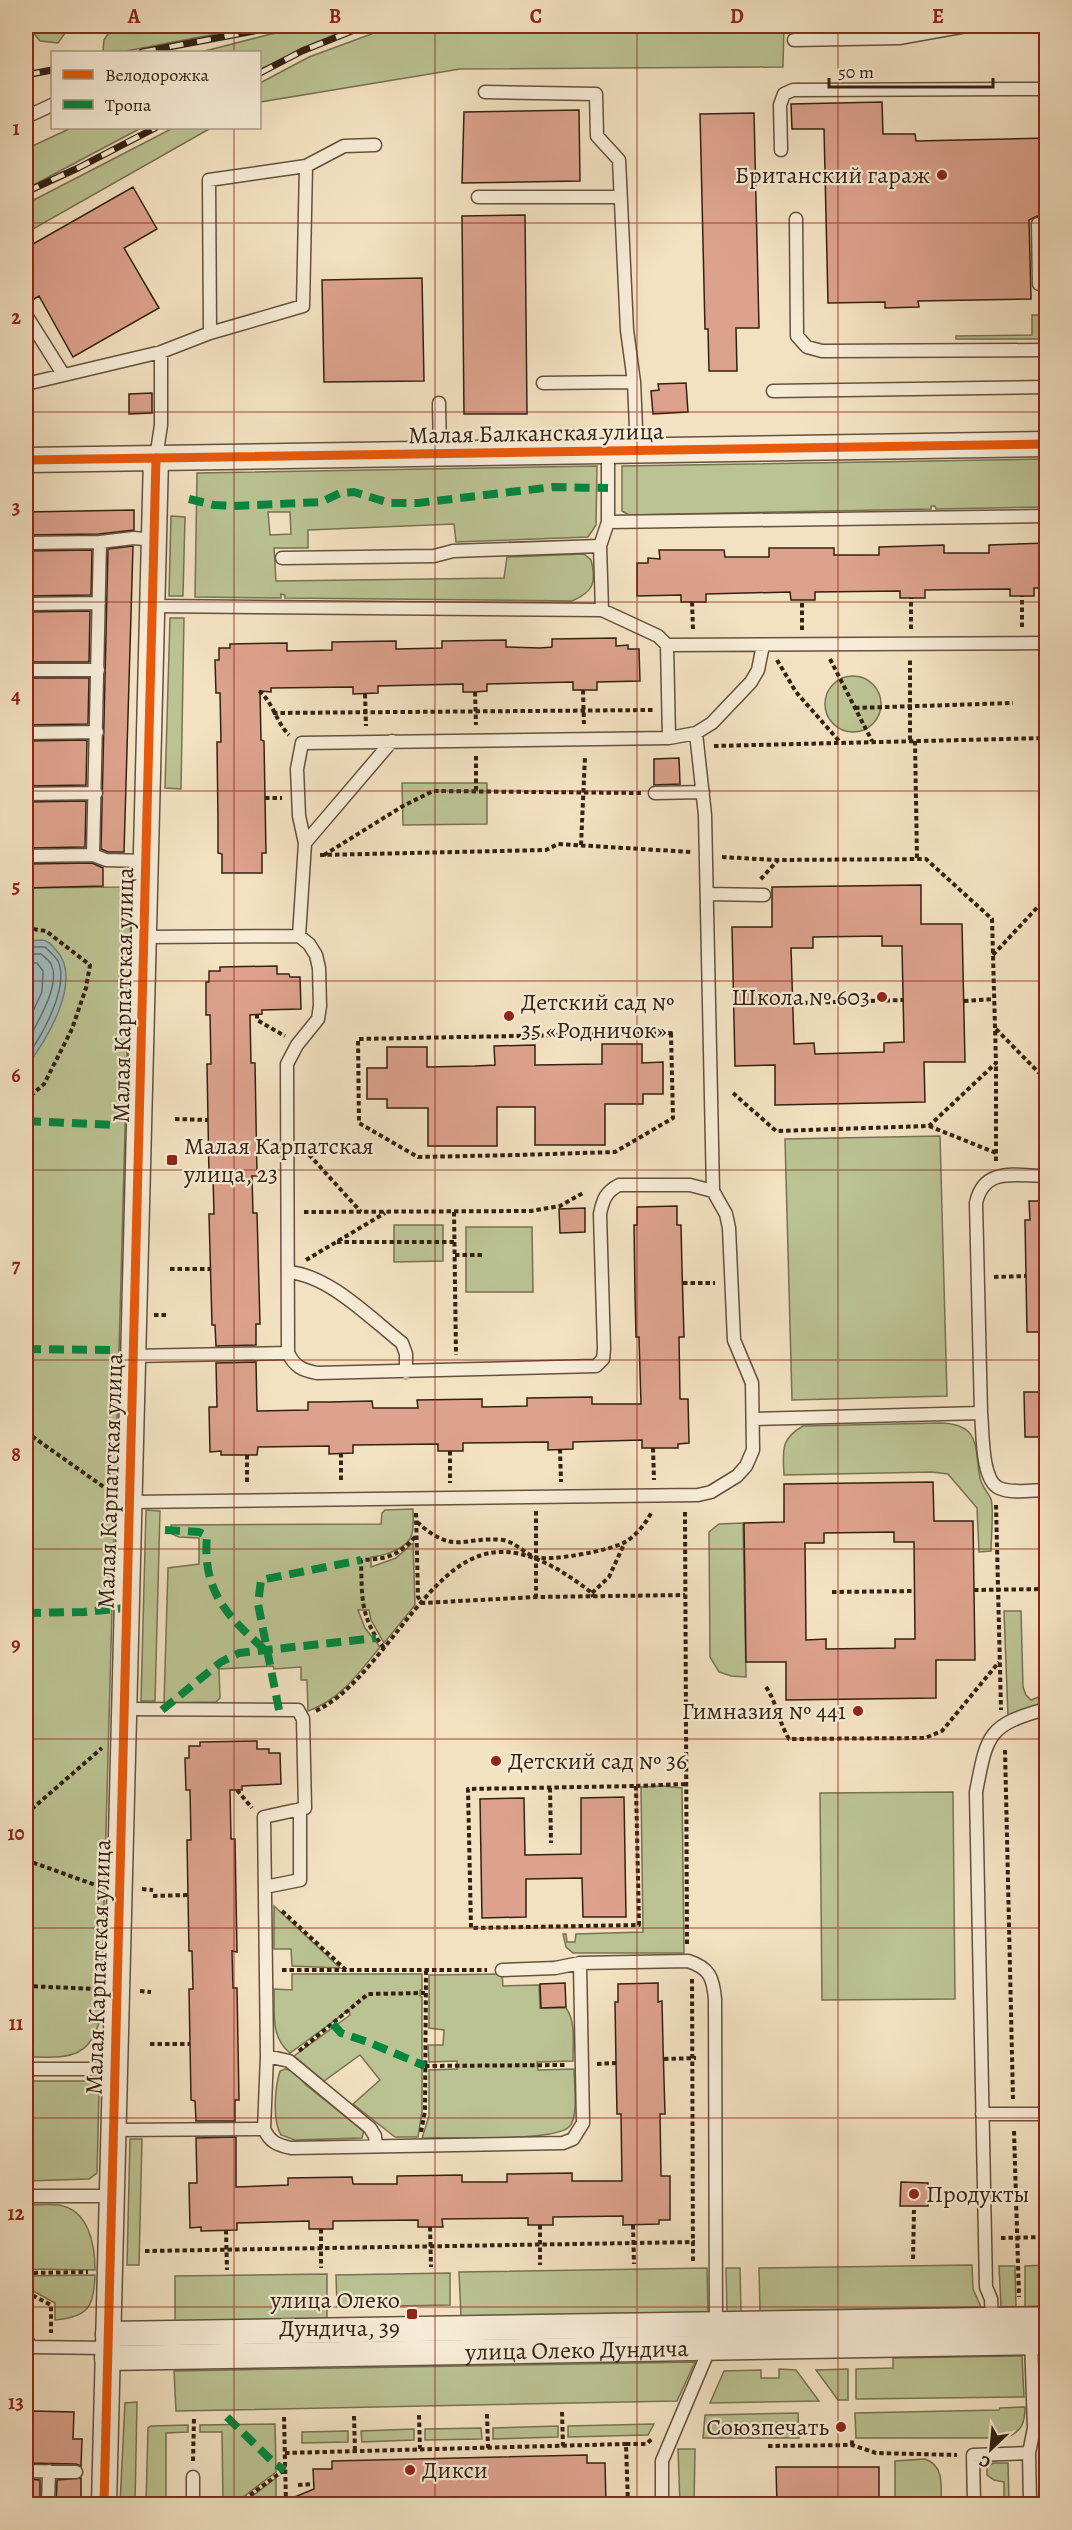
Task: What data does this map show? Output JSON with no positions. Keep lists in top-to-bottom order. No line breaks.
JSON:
{"streets":{"street":["Малая Балканская улица","Малая Карпатская улица","улица Олеко Дундича"]},"crossings":[["Малая Балканская улица","Малая Карпатская улица"],["Малая Карпатская улица","улица Олеко Дундича"]],"places":{"other":["Британский гараж","Школа № 603","Детский сад № 35 «Родничок»","Гимназия № 441","Детский сад № 36","Продукты","Союзпечать","Дикси"],"transit":["Малая Карпатская улица, 23","улица Олеко Дундича, 39"]},"legend":["Велодорожка","Тропа"],"scale_bar":"50 m","north":"bottom left","grid":{"columns":["A","B","C","D","E"],"rows":["1","2","3","4","5","6","7","8","9","10","11","12","13"]}}
